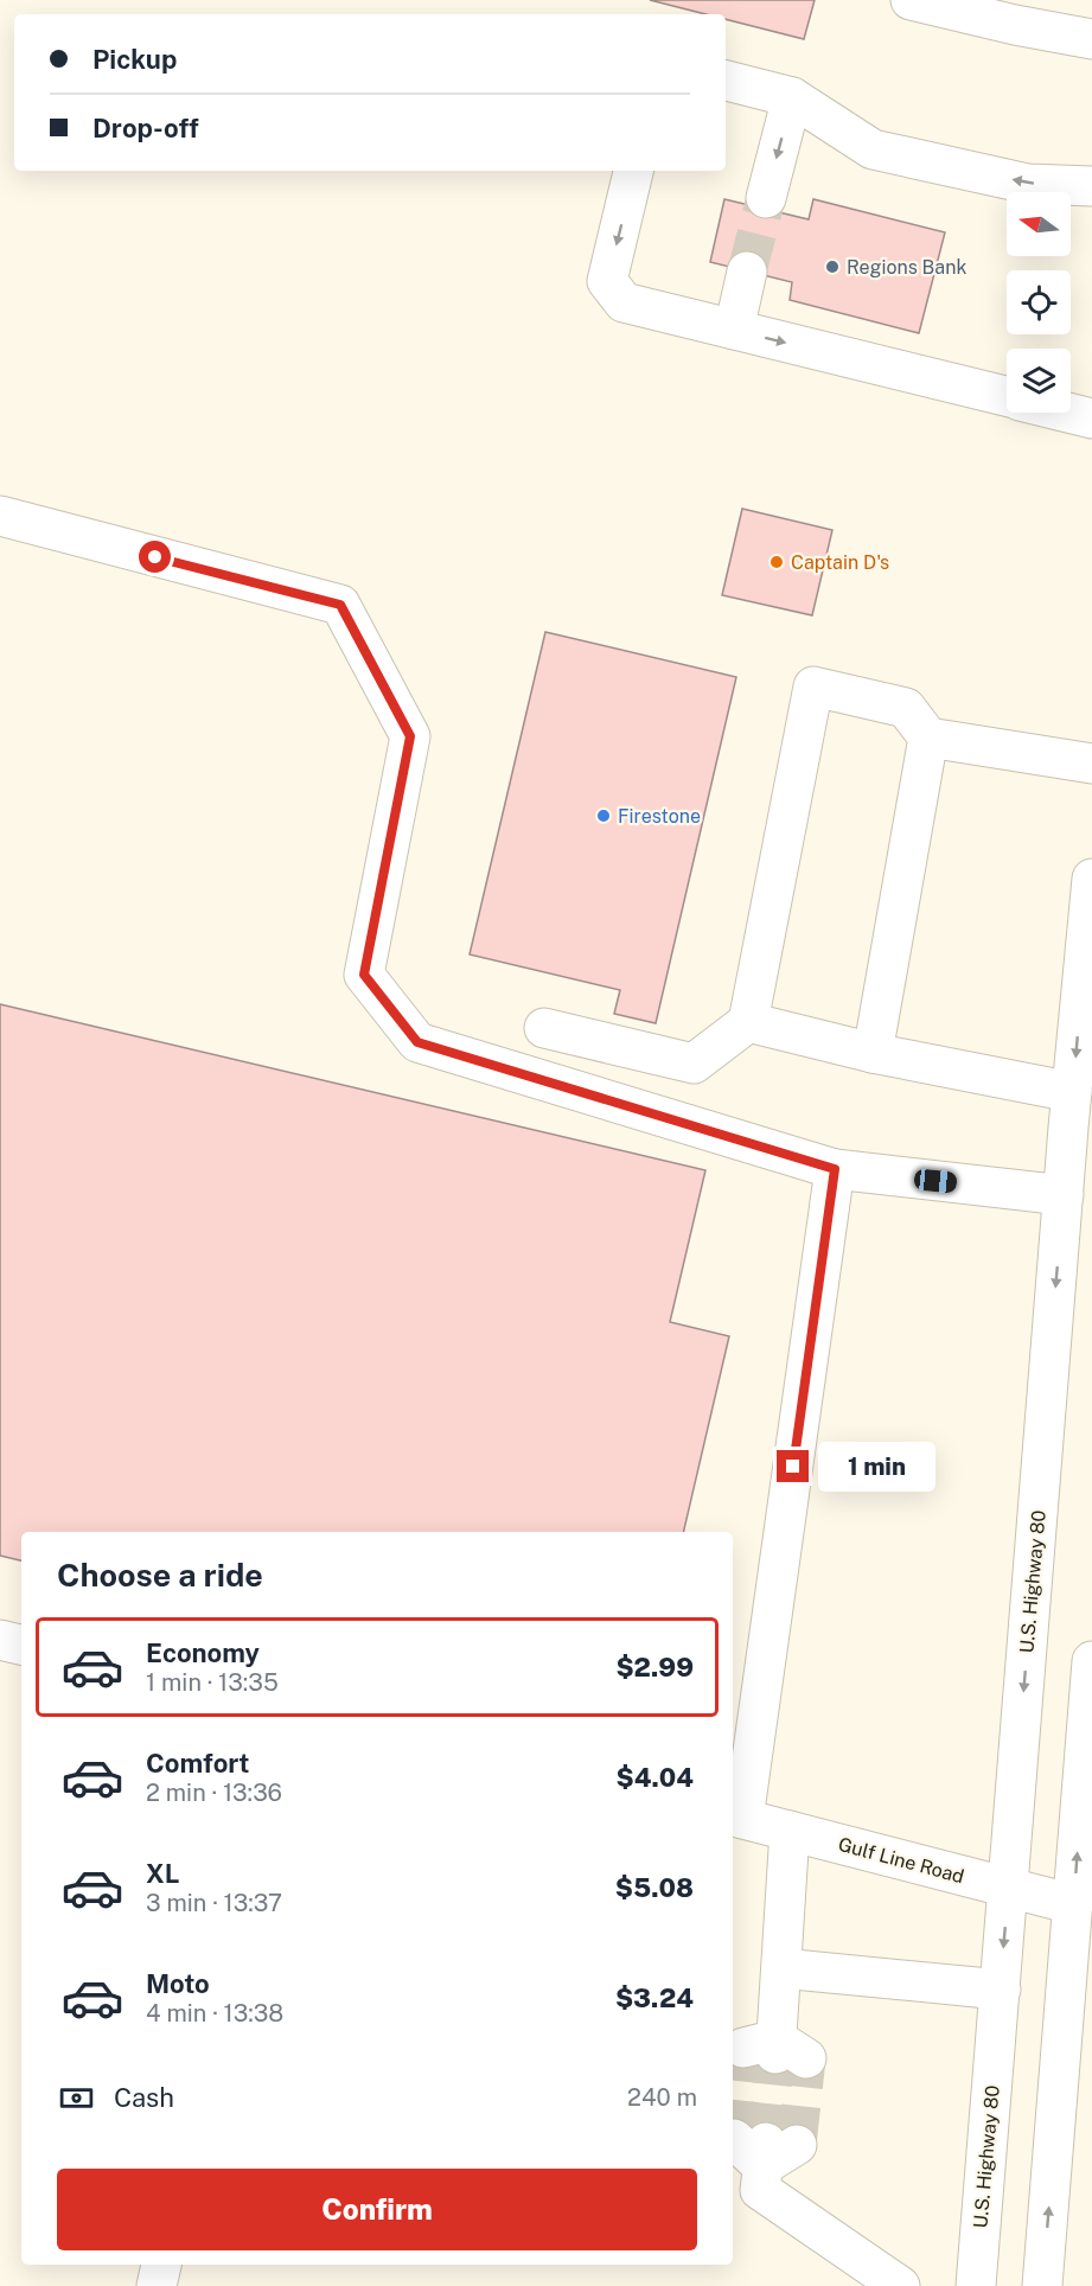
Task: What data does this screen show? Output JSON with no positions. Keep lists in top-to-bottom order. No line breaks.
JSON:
{"streets":{"main road":["U.S. Highway 80","Gulf Line Road"]},"crossings":[["U.S. Highway 80","Gulf Line Road"]],"places":["Regions Bank","Captain D's","Firestone"],"north":"left","page":{"banner":["Pickup","Drop-off"],"bubble":"1 min","heading":"Choose a ride","list":[{"name":"Economy","note":"1 min · 13:35","value":"$2.99"},{"name":"Comfort","note":"2 min · 13:36","value":"$4.04"},{"name":"XL","note":"3 min · 13:37","value":"$5.08"},{"name":"Moto","note":"4 min · 13:38","value":"$3.24"}],"pay":["Cash","240 m"],"buttons":"Confirm"}}
